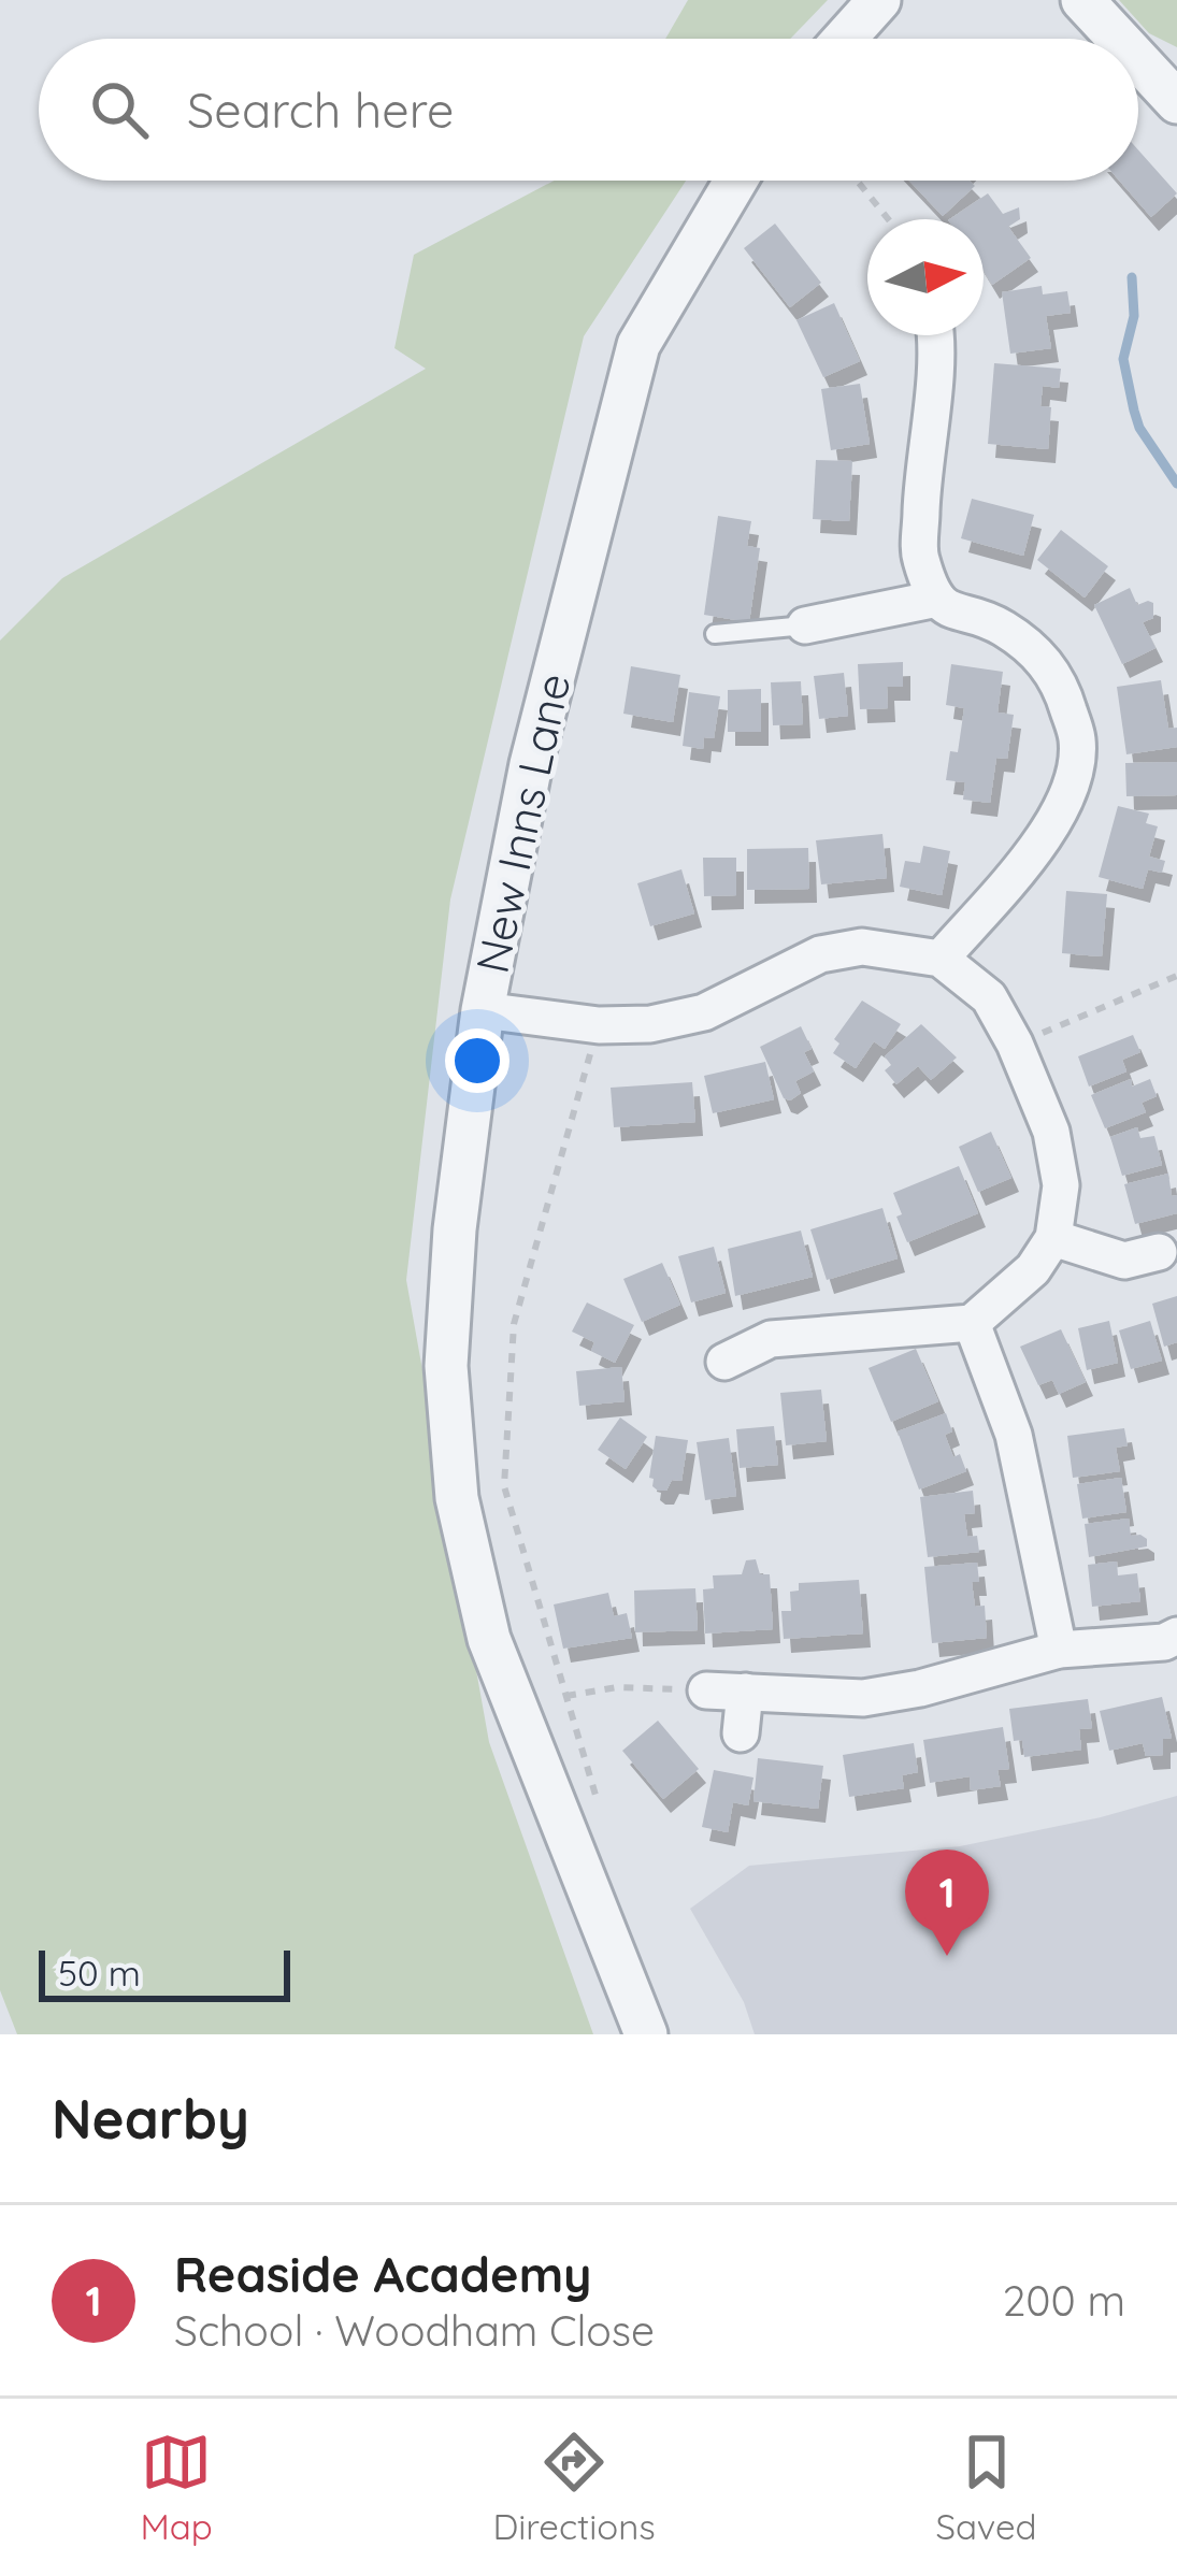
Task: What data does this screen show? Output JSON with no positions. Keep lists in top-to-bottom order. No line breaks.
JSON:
{"streets":{"street":["New Inns Lane"]},"scale_bar":"50 m","north":"right","page":{"search":"Search here","pins":"1","scale":"50 m","heading":"Nearby","list":[{"mark":"1","name":"Reaside Academy","note":"School · Woodham Close","value":"200 m"}],"nav":["Map","Directions","Saved"]}}
